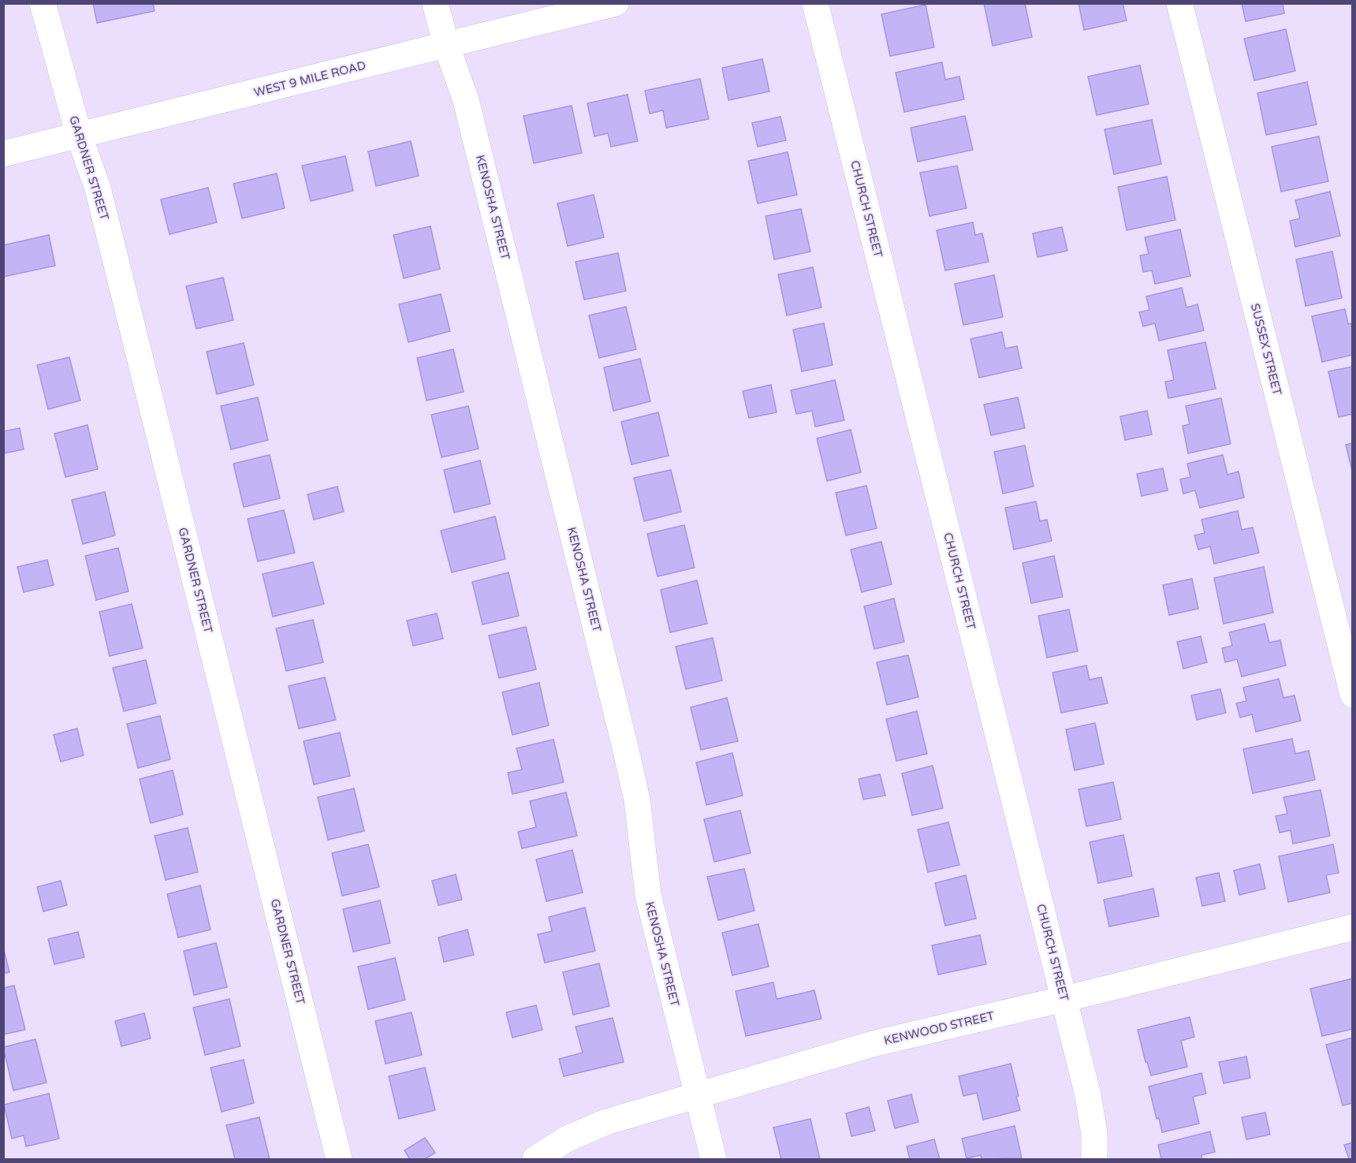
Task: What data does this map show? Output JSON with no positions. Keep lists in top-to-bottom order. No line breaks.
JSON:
{"streets":{"street":["WEST 9 MILE ROAD","GARDNER STREET","KENOSHA STREET","CHURCH STREET","SUSSEX STREET","KENWOOD STREET"]},"crossings":[["WEST 9 MILE ROAD","GARDNER STREET"],["WEST 9 MILE ROAD","KENOSHA STREET"],["KENOSHA STREET","KENWOOD STREET"],["CHURCH STREET","KENWOOD STREET"]]}
